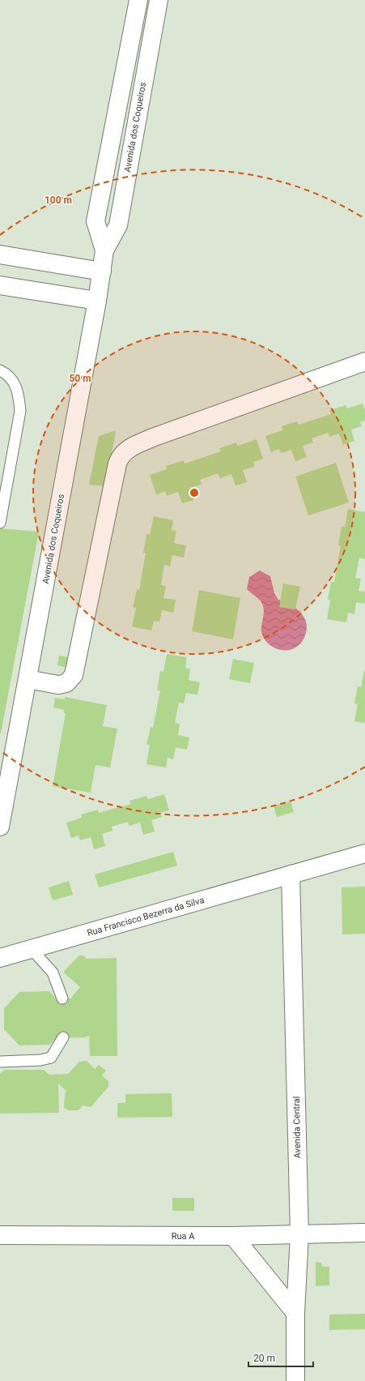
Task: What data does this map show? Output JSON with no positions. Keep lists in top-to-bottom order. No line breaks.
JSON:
{"streets":{"street":["Avenida dos Coqueiros","Rua Francisco Bezerra da Silva","Avenida Central","Rua A"]},"crossings":[["Rua Francisco Bezerra da Silva","Avenida Central"],["Avenida Central","Rua A"]],"scale_bar":"20 m","rings":["100 m","50 m"]}
